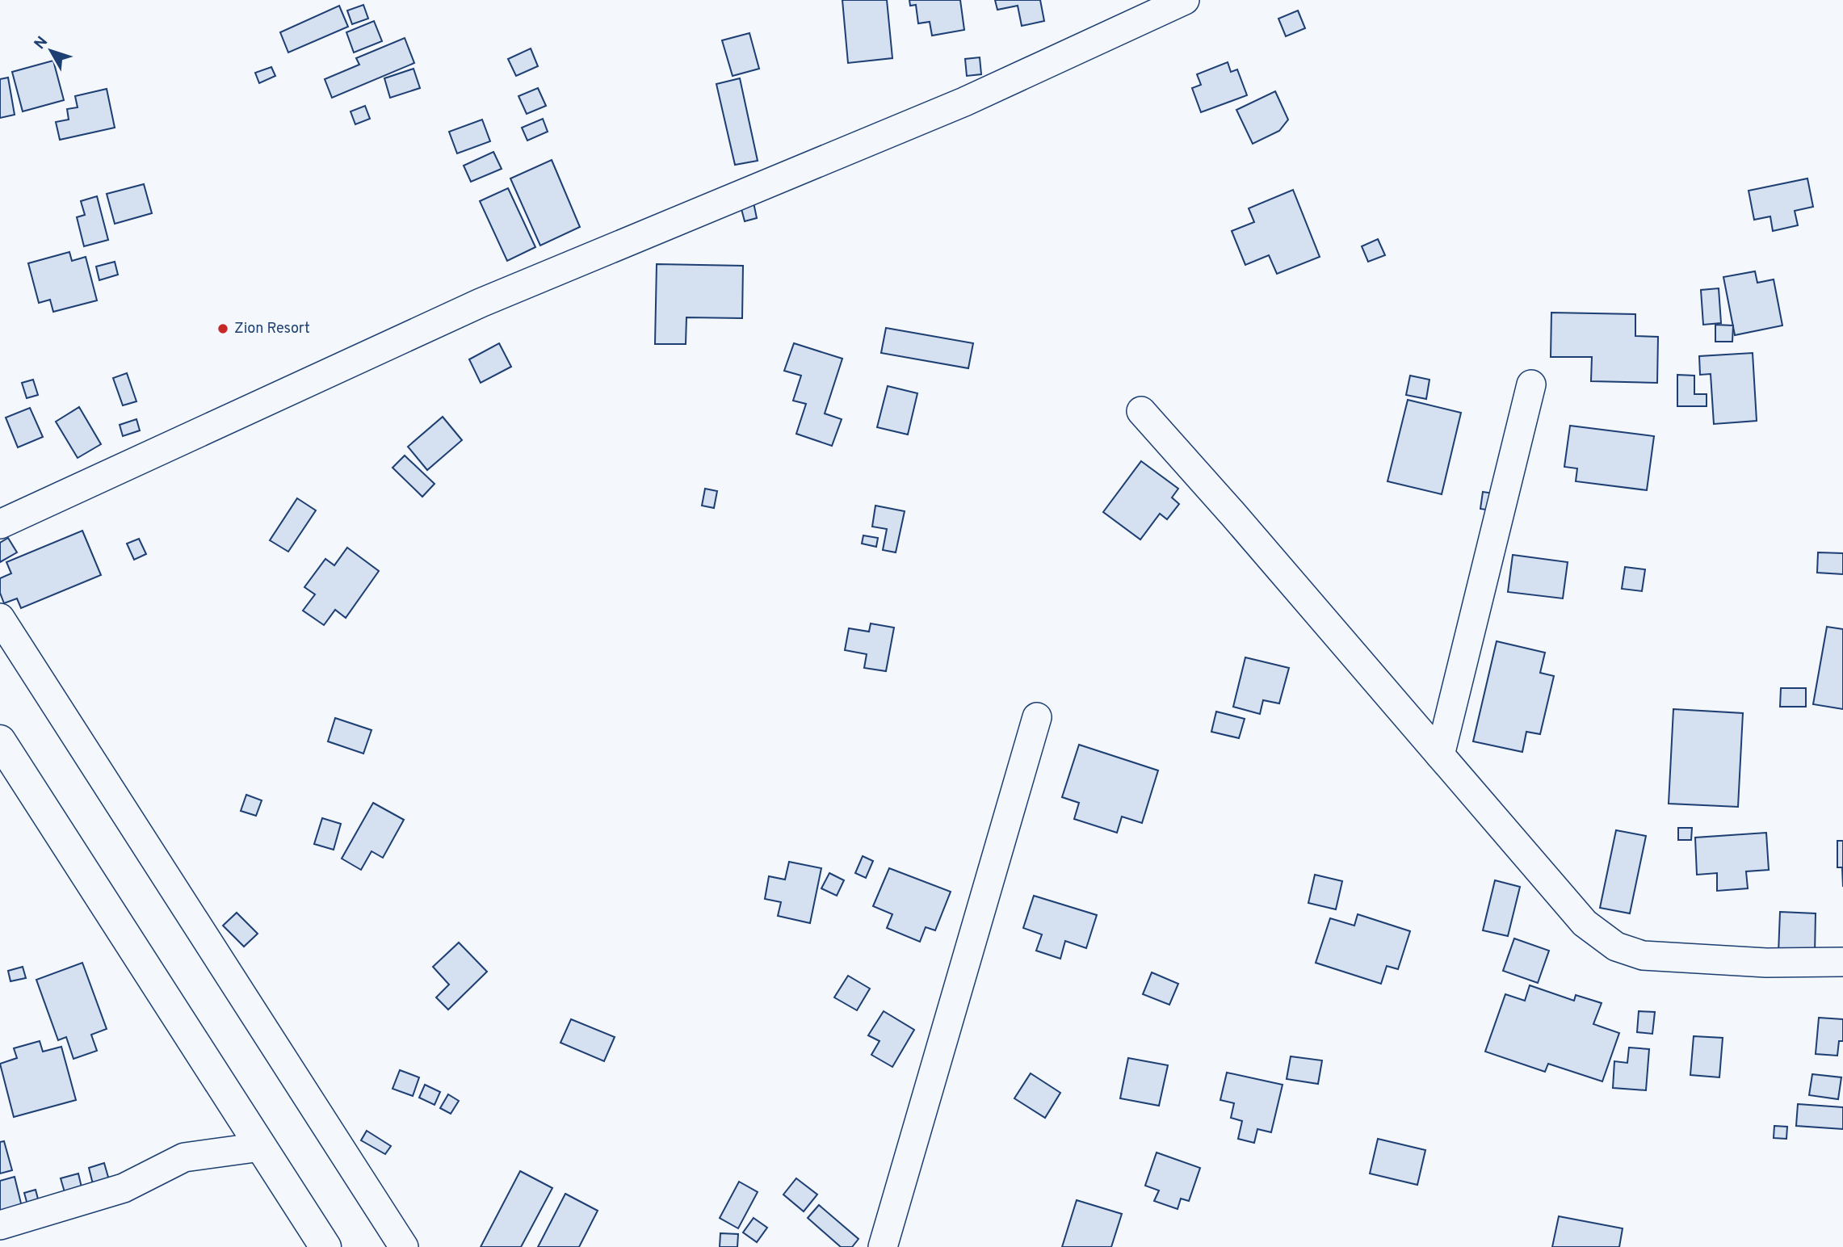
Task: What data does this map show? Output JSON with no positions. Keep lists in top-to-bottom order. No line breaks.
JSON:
{"places":["Zion Resort"],"north":"top left"}
